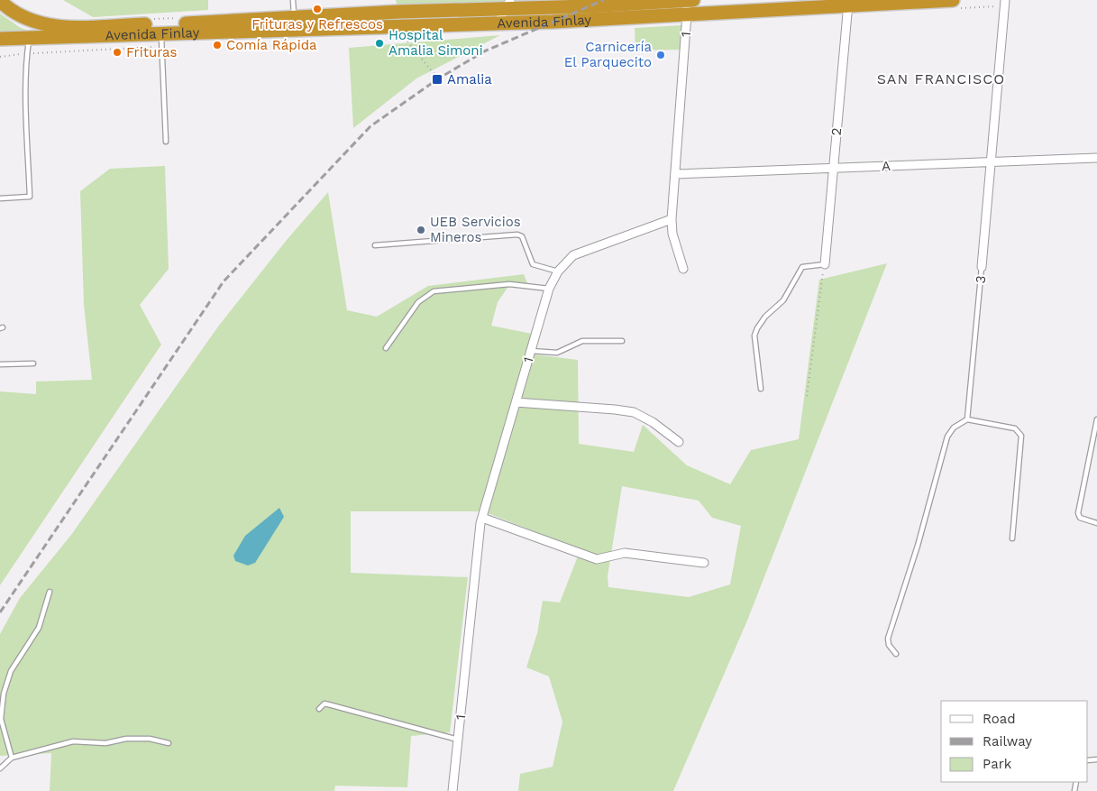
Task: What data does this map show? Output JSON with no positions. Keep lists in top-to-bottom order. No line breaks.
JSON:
{"streets":{"highway":["Avenida Finlay"],"street":["1","2","A","3"]},"crossings":[["Avenida Finlay","1"],["Avenida Finlay","2"],["1","A"],["2","A"],["A","3"]],"districts":["SAN FRANCISCO"],"places":{"other":["Frituras y Refrescos","Hospital Amalia Simoni","Comía Rápida","Frituras","Carnicería El Parquecito","UEB Servicios Mineros"],"transit":["Amalia"]},"legend":["Road","Railway","Park"]}
